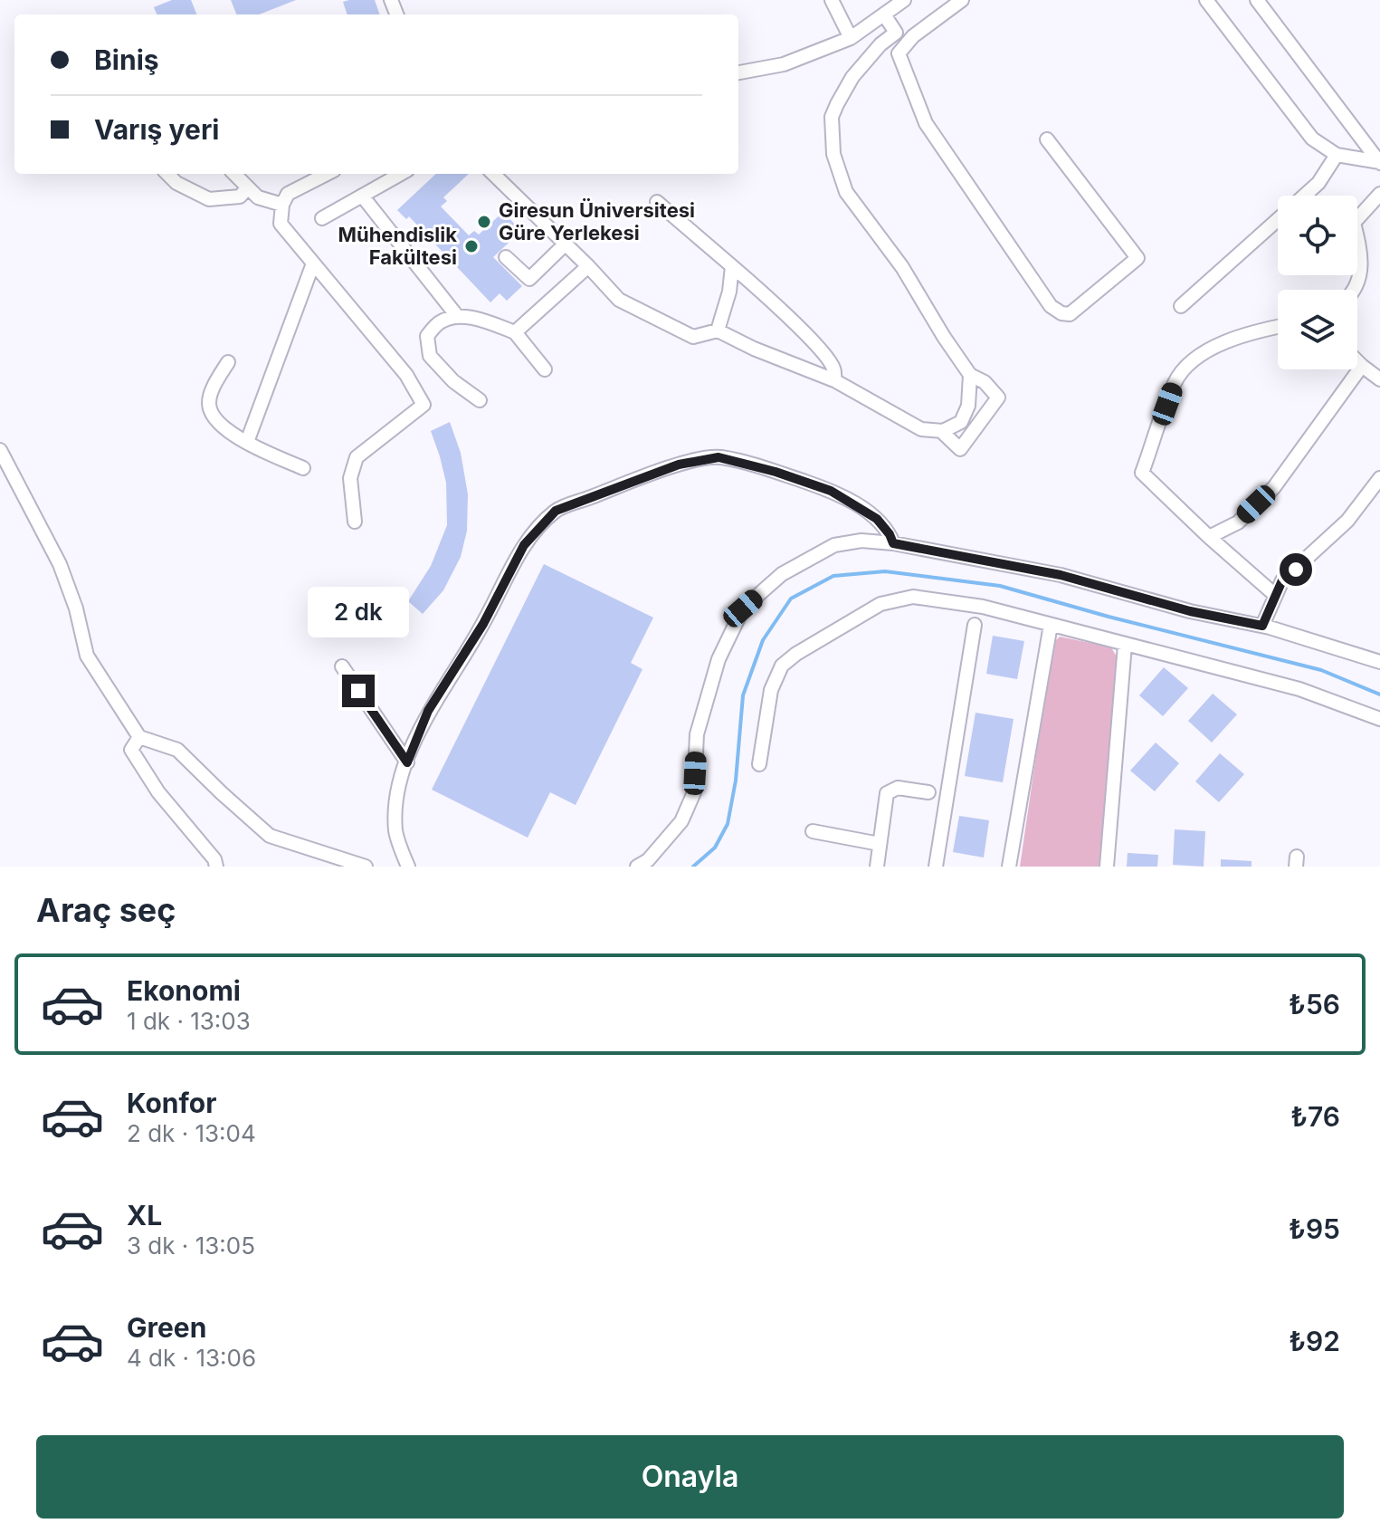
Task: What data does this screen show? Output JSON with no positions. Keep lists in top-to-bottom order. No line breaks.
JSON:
{"places":["Giresun Üniversitesi Güre Yerlekesi","Mühendislik Fakültesi"],"page":{"banner":["Biniş","Varış yeri"],"bubble":"2 dk","heading":"Araç seç","list":[{"name":"Ekonomi","note":"1 dk · 13:03","value":"₺56"},{"name":"Konfor","note":"2 dk · 13:04","value":"₺76"},{"name":"XL","note":"3 dk · 13:05","value":"₺95"},{"name":"Green","note":"4 dk · 13:06","value":"₺92"}],"buttons":"Onayla"}}
